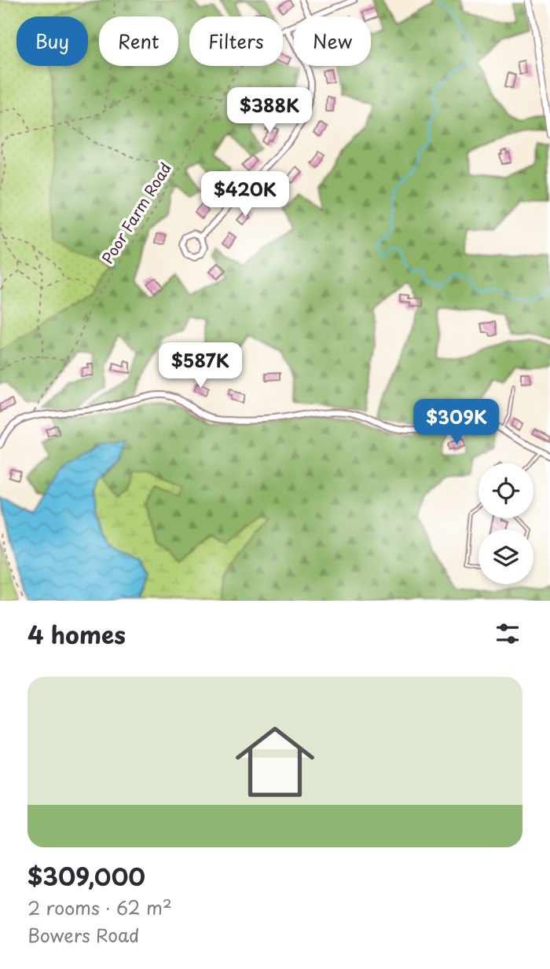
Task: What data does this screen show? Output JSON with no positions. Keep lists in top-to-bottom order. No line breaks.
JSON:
{"streets":{"path":["Poor Farm Road"]},"page":{"chip":["Buy","Rent","Filters","New"],"price":["$388K","$420K","$587K","$309K"],"heading":"4 homes","list":[{"name":"$309,000","note":"2 rooms · 62 m² · Bowers Road"}]}}
